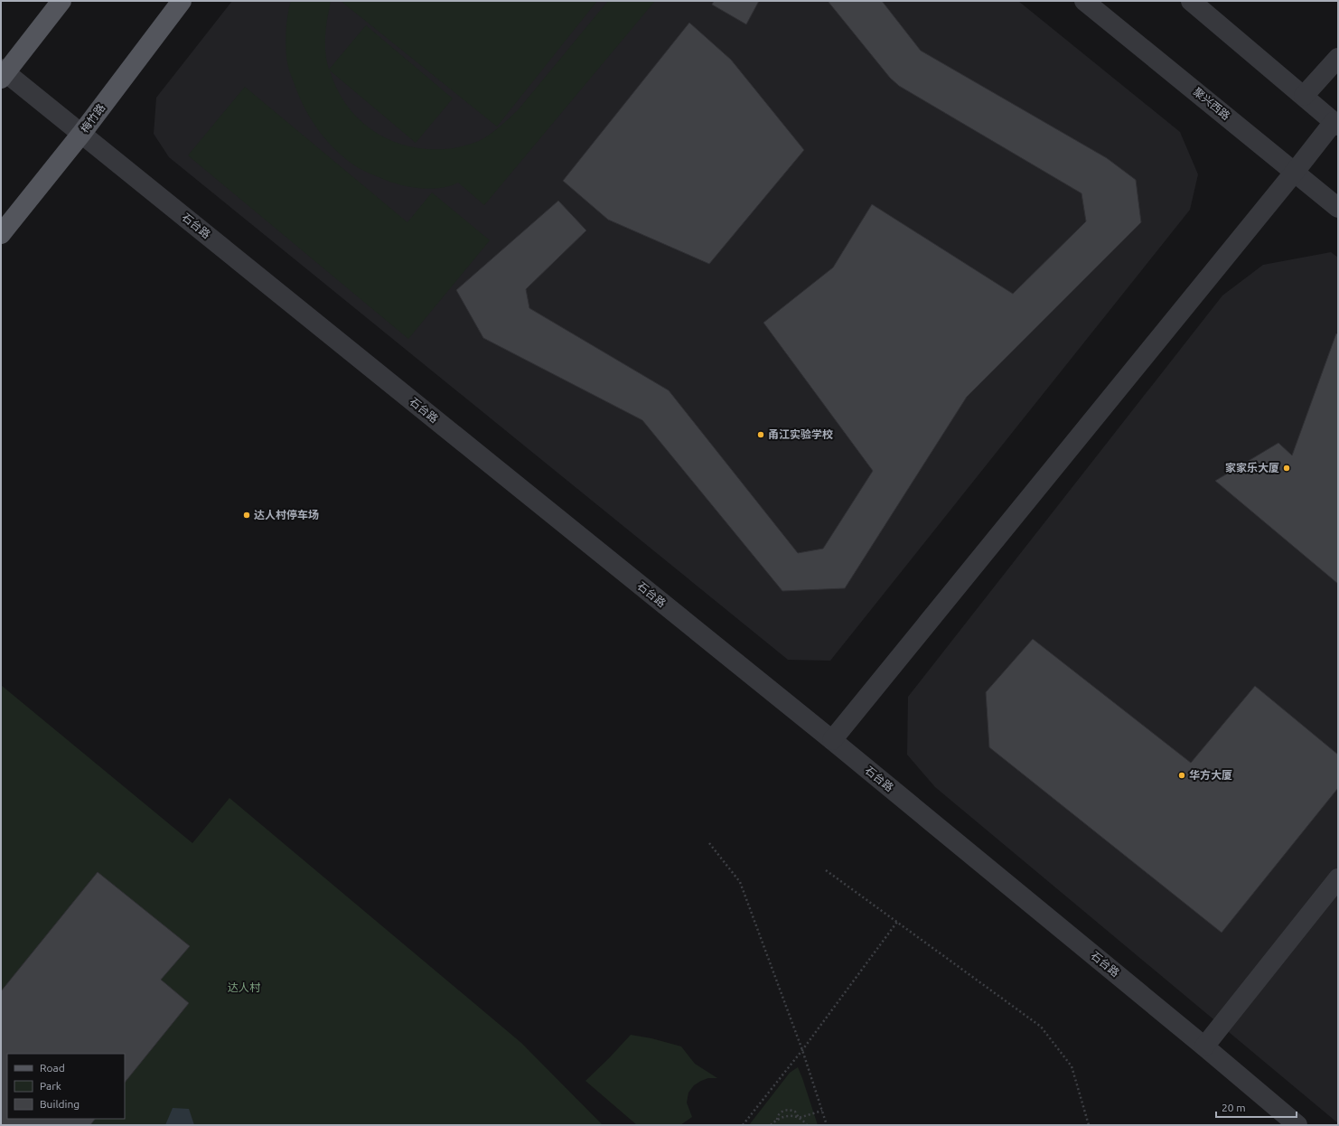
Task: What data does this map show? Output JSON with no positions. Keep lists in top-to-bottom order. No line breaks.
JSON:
{"streets":{"main road":["梅竹路"],"street":["聚兴西路","石台路"]},"crossings":[["梅竹路","石台路"]],"parks":["达人村"],"places":["甬江实验学校","家家乐大厦","达人村停车场","华方大厦"],"legend":["Road","Park","Building"],"scale_bar":"20 m"}
